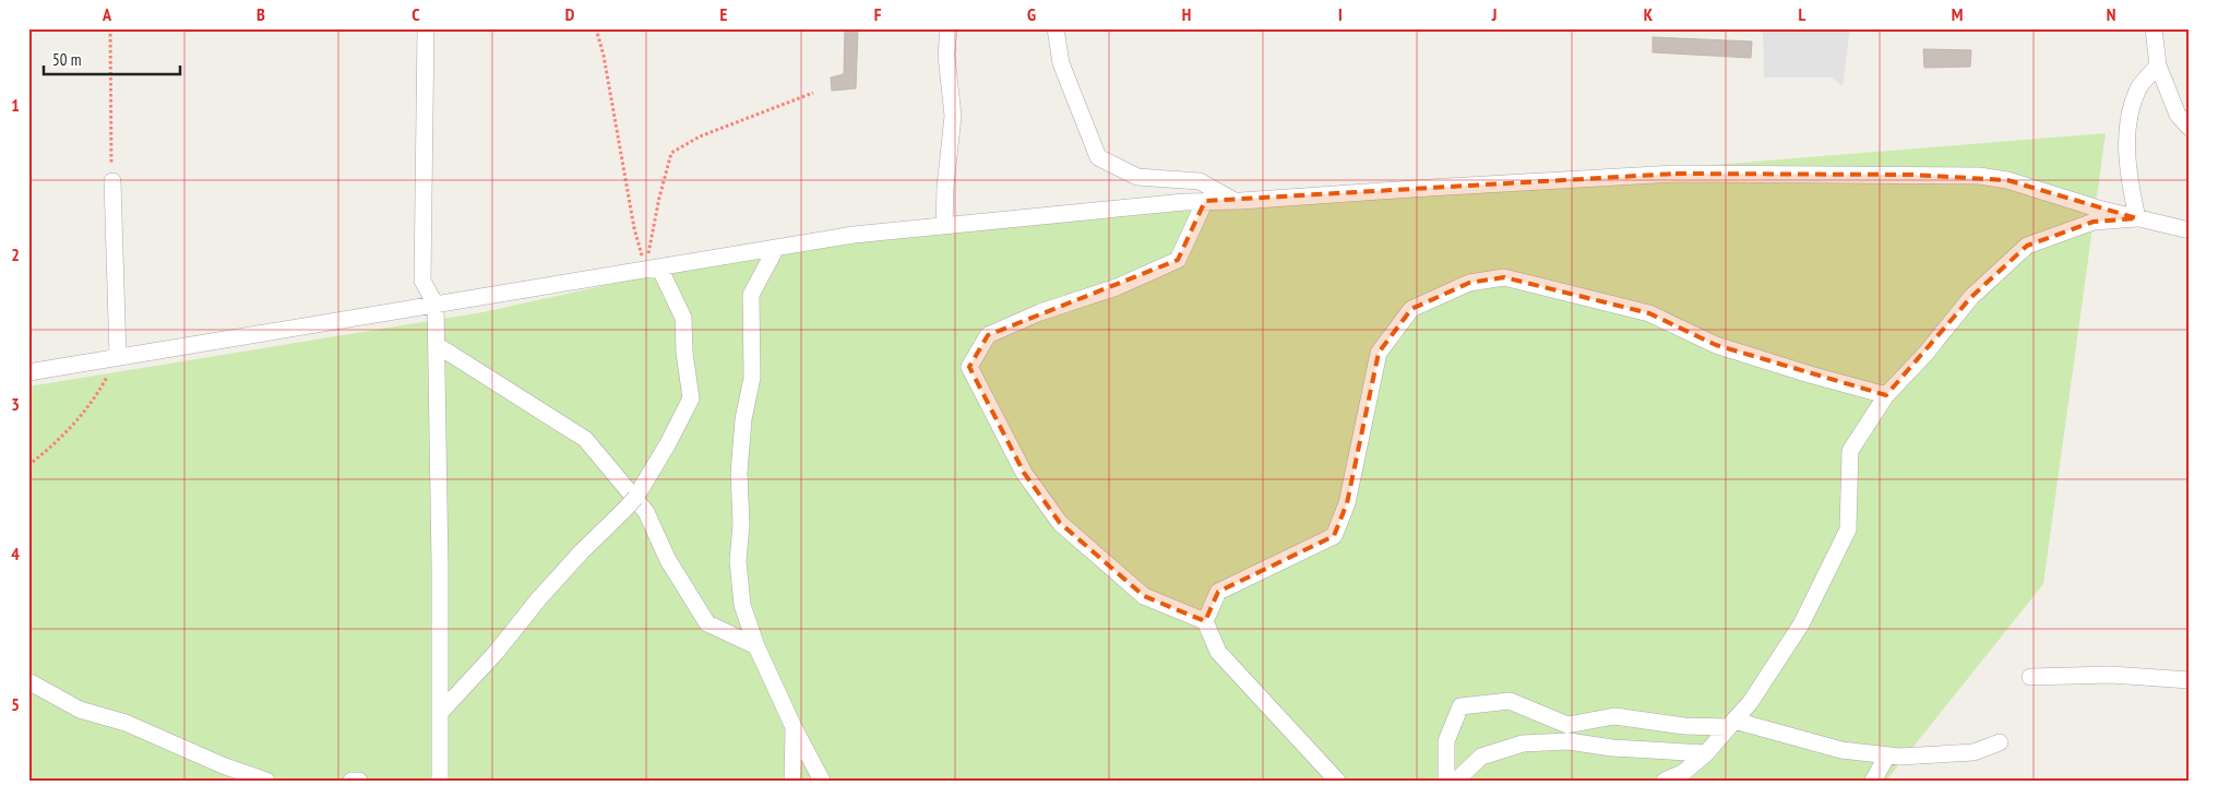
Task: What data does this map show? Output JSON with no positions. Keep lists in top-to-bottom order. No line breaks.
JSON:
{"scale_bar":"50 m","grid":{"columns":["A","B","C","D","E","F","G","H","I","J","K","L","M","N"],"rows":["1","2","3","4","5"]}}
